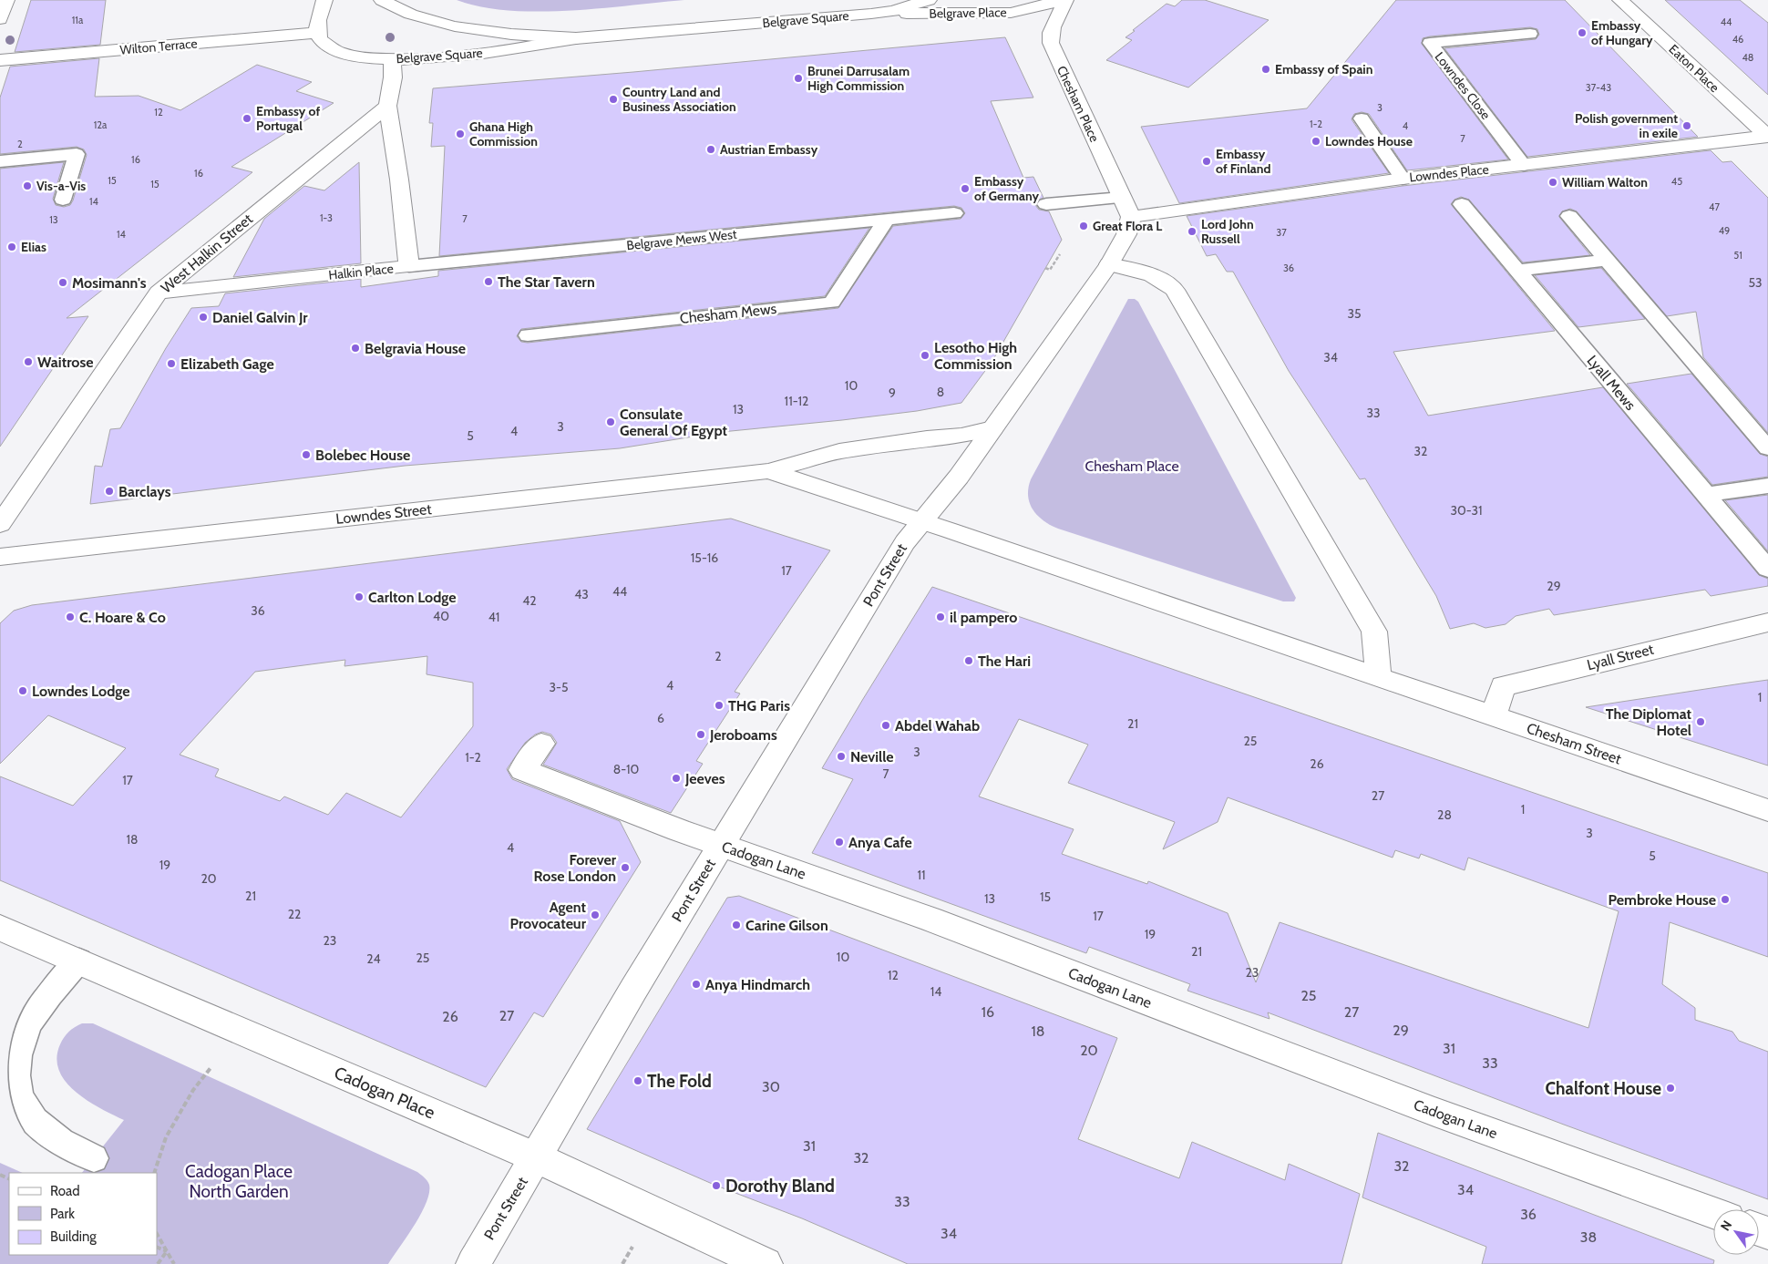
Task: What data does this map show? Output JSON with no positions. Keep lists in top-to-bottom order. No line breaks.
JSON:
{"streets":{"street":["Belgrave Place","Belgrave Square","Wilton Terrace","Eaton Place","Chesham Place","Lowndes Place","West Halkin Street","Halkin Place","Lowndes Street","Pont Street","Lyall Street","Chesham Street","Cadogan Lane","Cadogan Place"],"lane":["Lowndes Close","Belgrave Mews West","Chesham Mews","Lyall Mews"]},"crossings":[["Belgrave Place","Belgrave Square"],["Belgrave Place","Chesham Place"],["Belgrave Square","Wilton Terrace"],["Belgrave Square","Halkin Place"],["Eaton Place","Lowndes Place"],["Lowndes Close","Lowndes Place"],["Chesham Place","Lowndes Place"],["Belgrave Mews West","Halkin Place"],["Belgrave Mews West","Chesham Mews"],["West Halkin Street","Halkin Place"],["Pont Street","Cadogan Lane"],["Pont Street","Cadogan Place"],["Lyall Street","Chesham Street"]],"parks":["Chesham Place","Cadogan Place North Garden"],"places":["Embassy of Hungary","Embassy of Spain","Brunei Darrusalam High Commission","Country Land and Business Association","Embassy of Portugal","Polish government in exile","Ghana High Commission","Lowndes House","Austrian Embassy","Embassy of Finland","William Walton","Vis-a-Vis","Embassy of Germany","Great Flora L","Lord John Russell","Elias","The Star Tavern","Mosimann's","Daniel Galvin Jr","Belgravia House","Lesotho High Commission","Waitrose","Elizabeth Gage","Consulate General Of Egypt","Bolebec House","Barclays","Carlton Lodge","C. Hoare & Co","il pampero","The Hari","Lowndes Lodge","THG Paris","The Diplomat Hotel","Abdel Wahab","Jeroboams","Neville","Jeeves","Anya Cafe","Forever Rose London","Pembroke House","Agent Provocateur","Carine Gilson","Anya Hindmarch","The Fold","Chalfont House","Dorothy Bland"],"house_numbers":["11a","44","46","48","37-43","3","12","1-2","12a","4","7","2","16","16","15","45","15","14","47","1-3","7","13","49","37","14","51","36","53","35","34","10","8","9","11-12","13","33","3","4","5","32","30-31","15-16","17","29","44","43","42","36","40","41","2","4","3-5","1","6","21","25","3","1-2","26","8-10","7","17","27","1","28","3","18","4","5","19","11","20","21","15","13","22","17","19","23","21","10","25","24","23","12","14","25","16","27","27","26","29","18","31","20","33","30","31","32","32","34","33","36","34","38"],"legend":["Road","Park","Building"],"north":"top left"}
